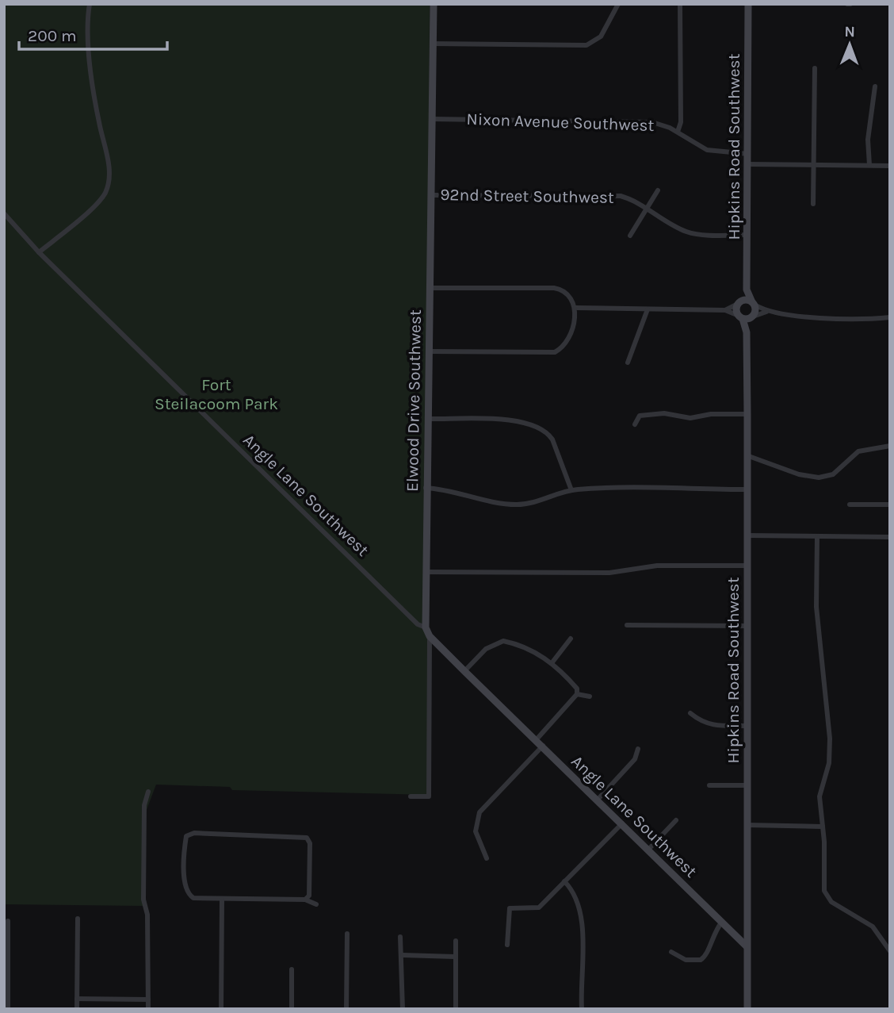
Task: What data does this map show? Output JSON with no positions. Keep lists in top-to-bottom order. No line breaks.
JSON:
{"streets":{"street":["Nixon Avenue Southwest","Hipkins Road Southwest","92nd Street Southwest","Elwood Drive Southwest","Angle Lane Southwest"]},"crossings":[["Nixon Avenue Southwest","Hipkins Road Southwest"],["Nixon Avenue Southwest","Elwood Drive Southwest"],["Hipkins Road Southwest","92nd Street Southwest"],["Hipkins Road Southwest","Angle Lane Southwest"],["92nd Street Southwest","Elwood Drive Southwest"],["Elwood Drive Southwest","Angle Lane Southwest"]],"parks":["Fort Steilacoom Park"],"scale_bar":"200 m","north":"top"}
